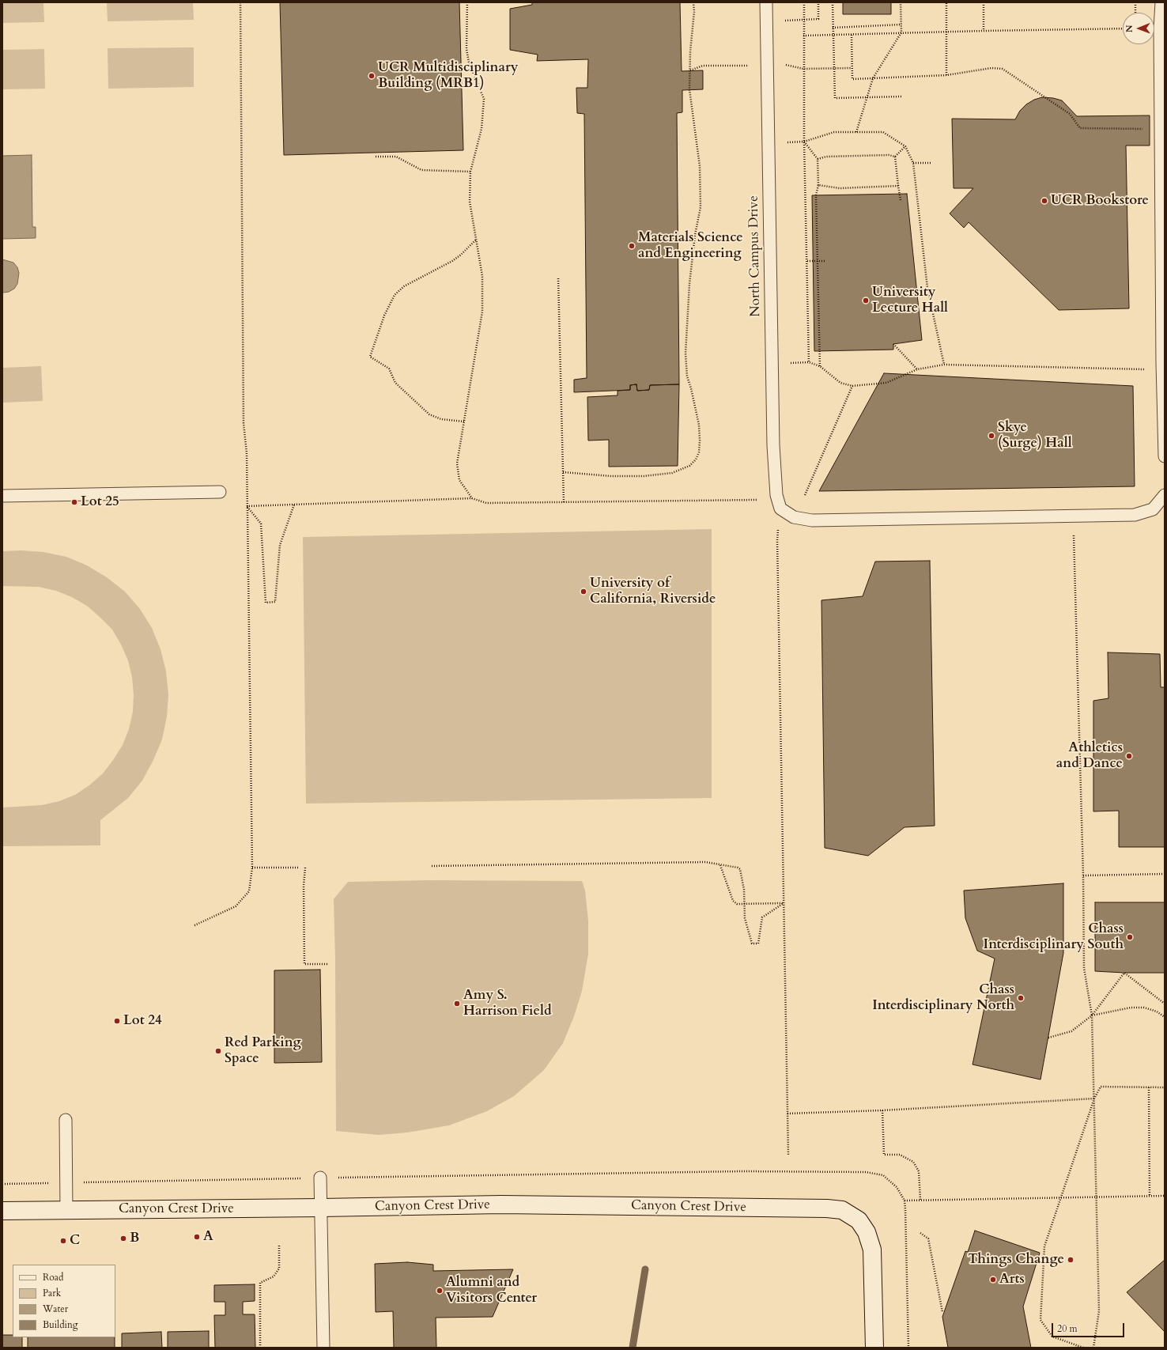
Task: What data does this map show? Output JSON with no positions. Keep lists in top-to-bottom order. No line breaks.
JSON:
{"streets":{"street":["Canyon Crest Drive"],"lane":["North Campus Drive"]},"places":["UCR Multidisciplinary Building (MRB1)","UCR Bookstore","Materials Science and Engineering","University Lecture Hall","Skye (Surge) Hall","Lot 25","University of California, Riverside","Athletics and Dance","Chass Interdisciplinary South","Chass Interdisciplinary North","Amy S. Harrison Field","Lot 24","Red Parking Space","A","B","C","Things Change","Arts","Alumni and Visitors Center"],"legend":["Road","Park","Water","Building"],"scale_bar":"20 m","north":"left"}
